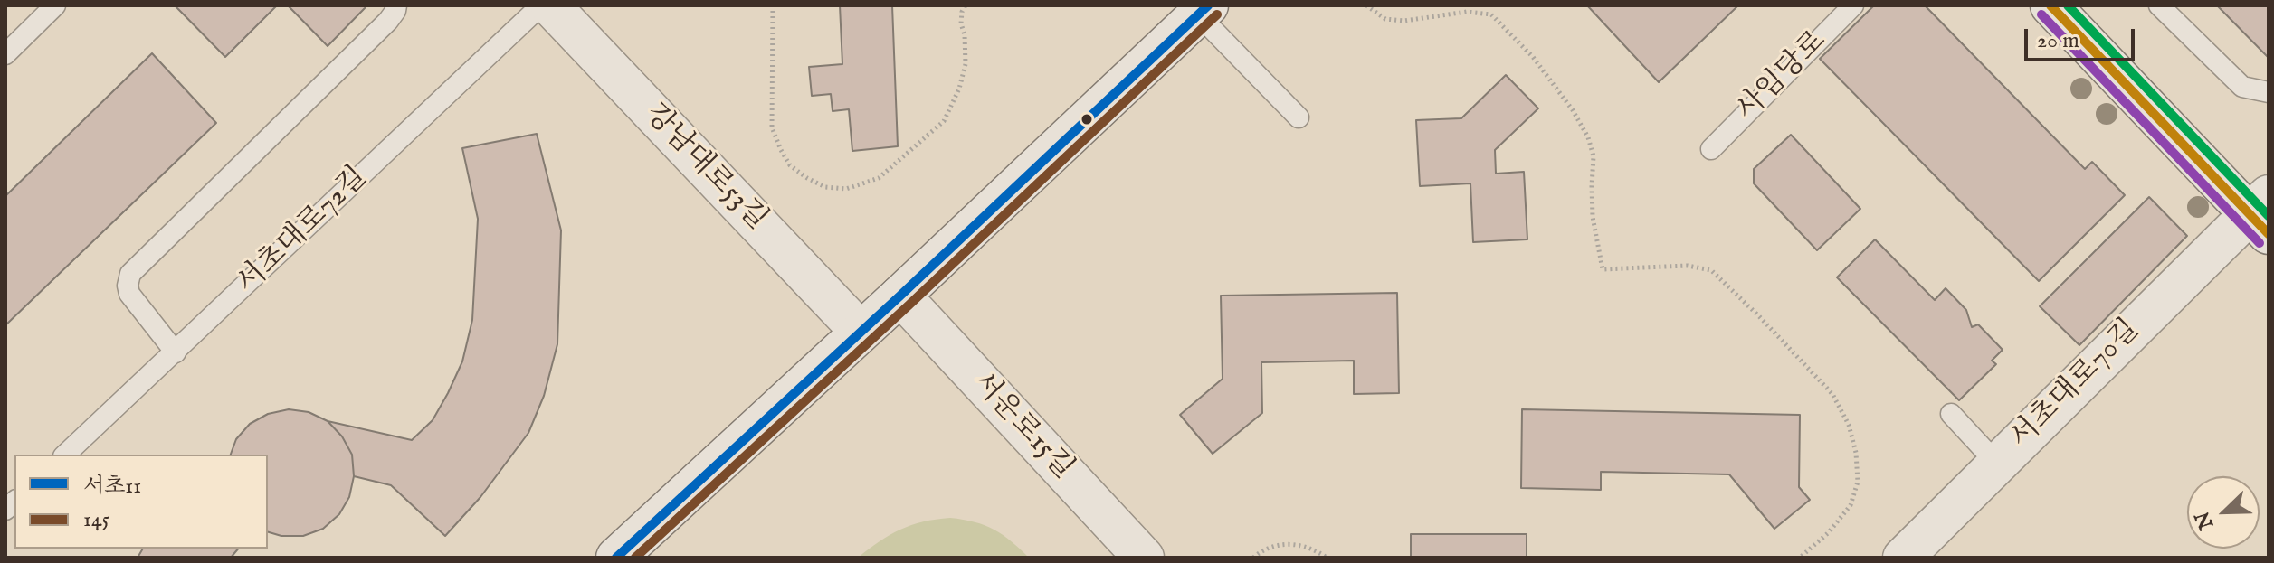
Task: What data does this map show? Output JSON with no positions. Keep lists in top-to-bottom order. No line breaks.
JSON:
{"streets":{"street":["강남대로53길","서초대로70길","서운로15길"],"lane":["사임당로","서초대로72길"]},"lines":["transit line 서초11","transit line 145"],"legend":["서초11","145"],"scale_bar":"20 m","north":"bottom left"}
